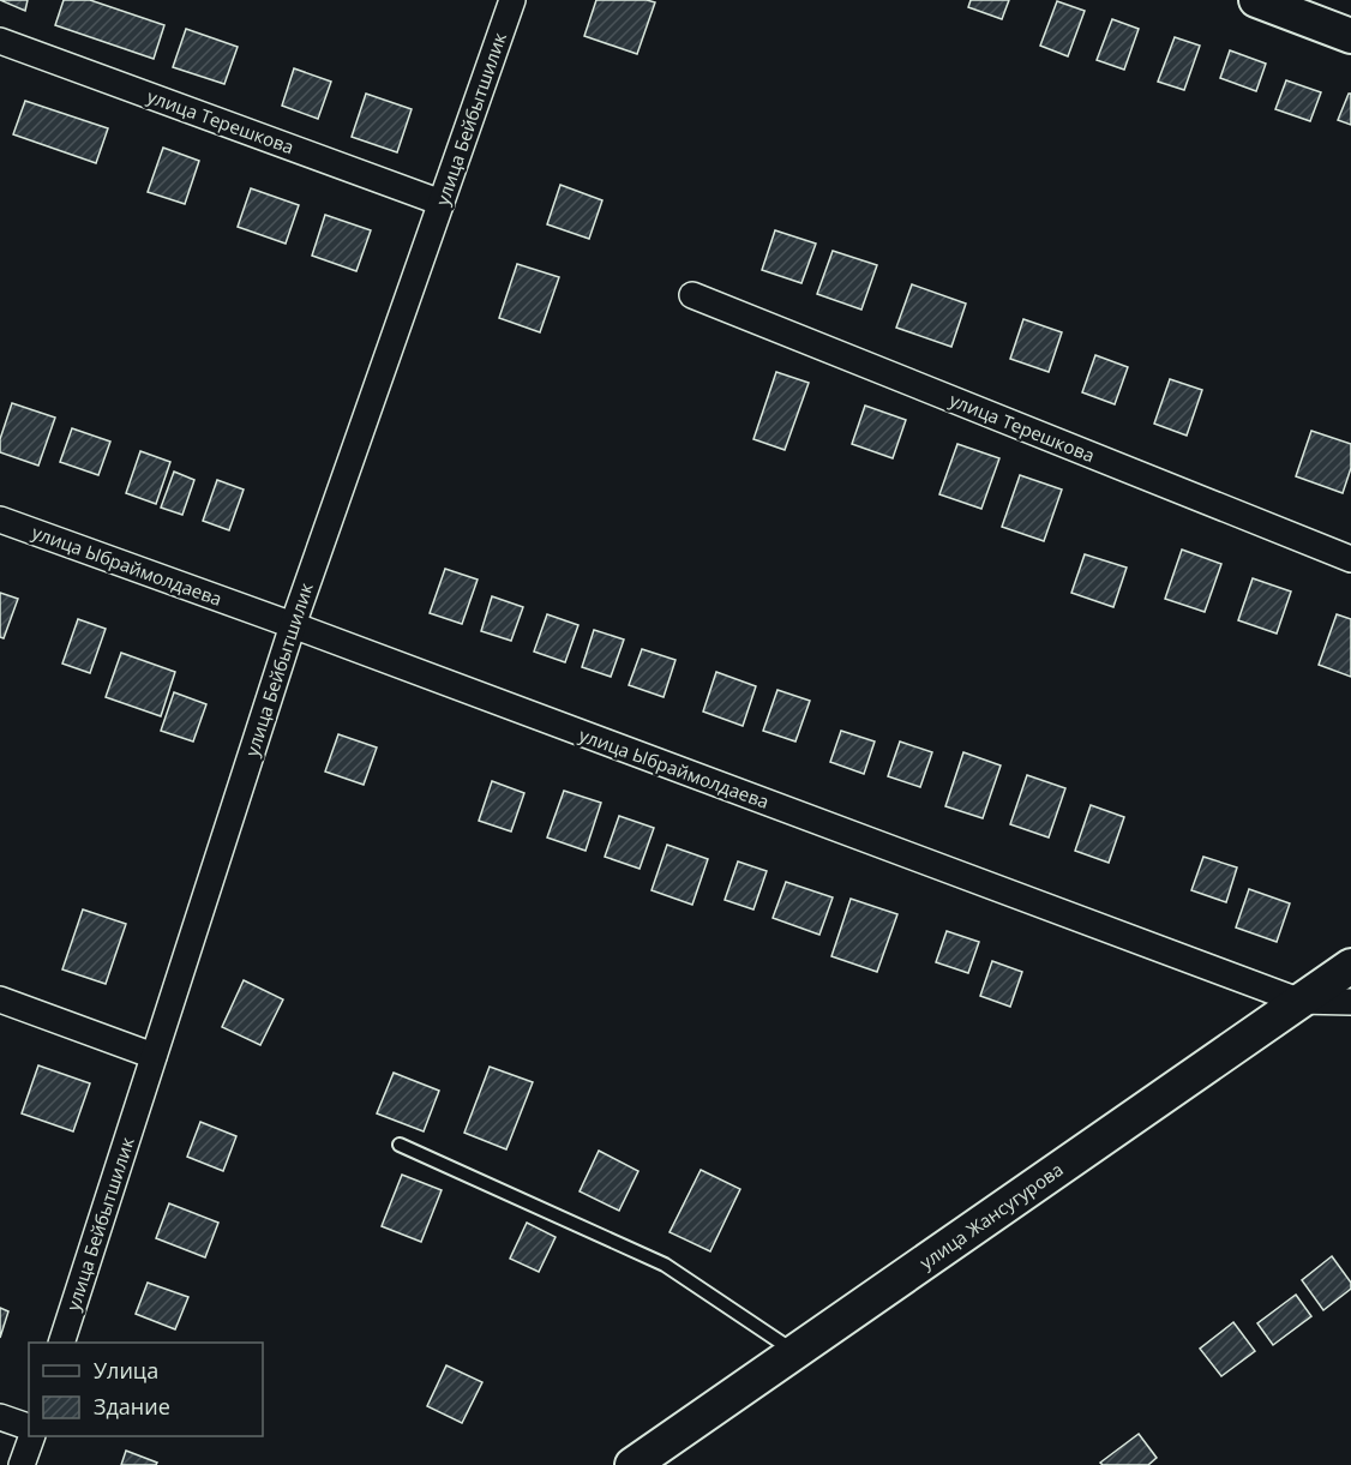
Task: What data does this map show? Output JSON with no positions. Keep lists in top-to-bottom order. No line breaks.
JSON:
{"streets":{"main road":["улица Жансугурова"],"street":["улица Бейбытшилик","улица Терешкова","улица Ыбраймолдаева"]},"crossings":[["улица Бейбытшилик","улица Терешкова"],["улица Бейбытшилик","улица Ыбраймолдаева"],["улица Ыбраймолдаева","улица Жансугурова"]],"legend":["Улица","Здание"]}
